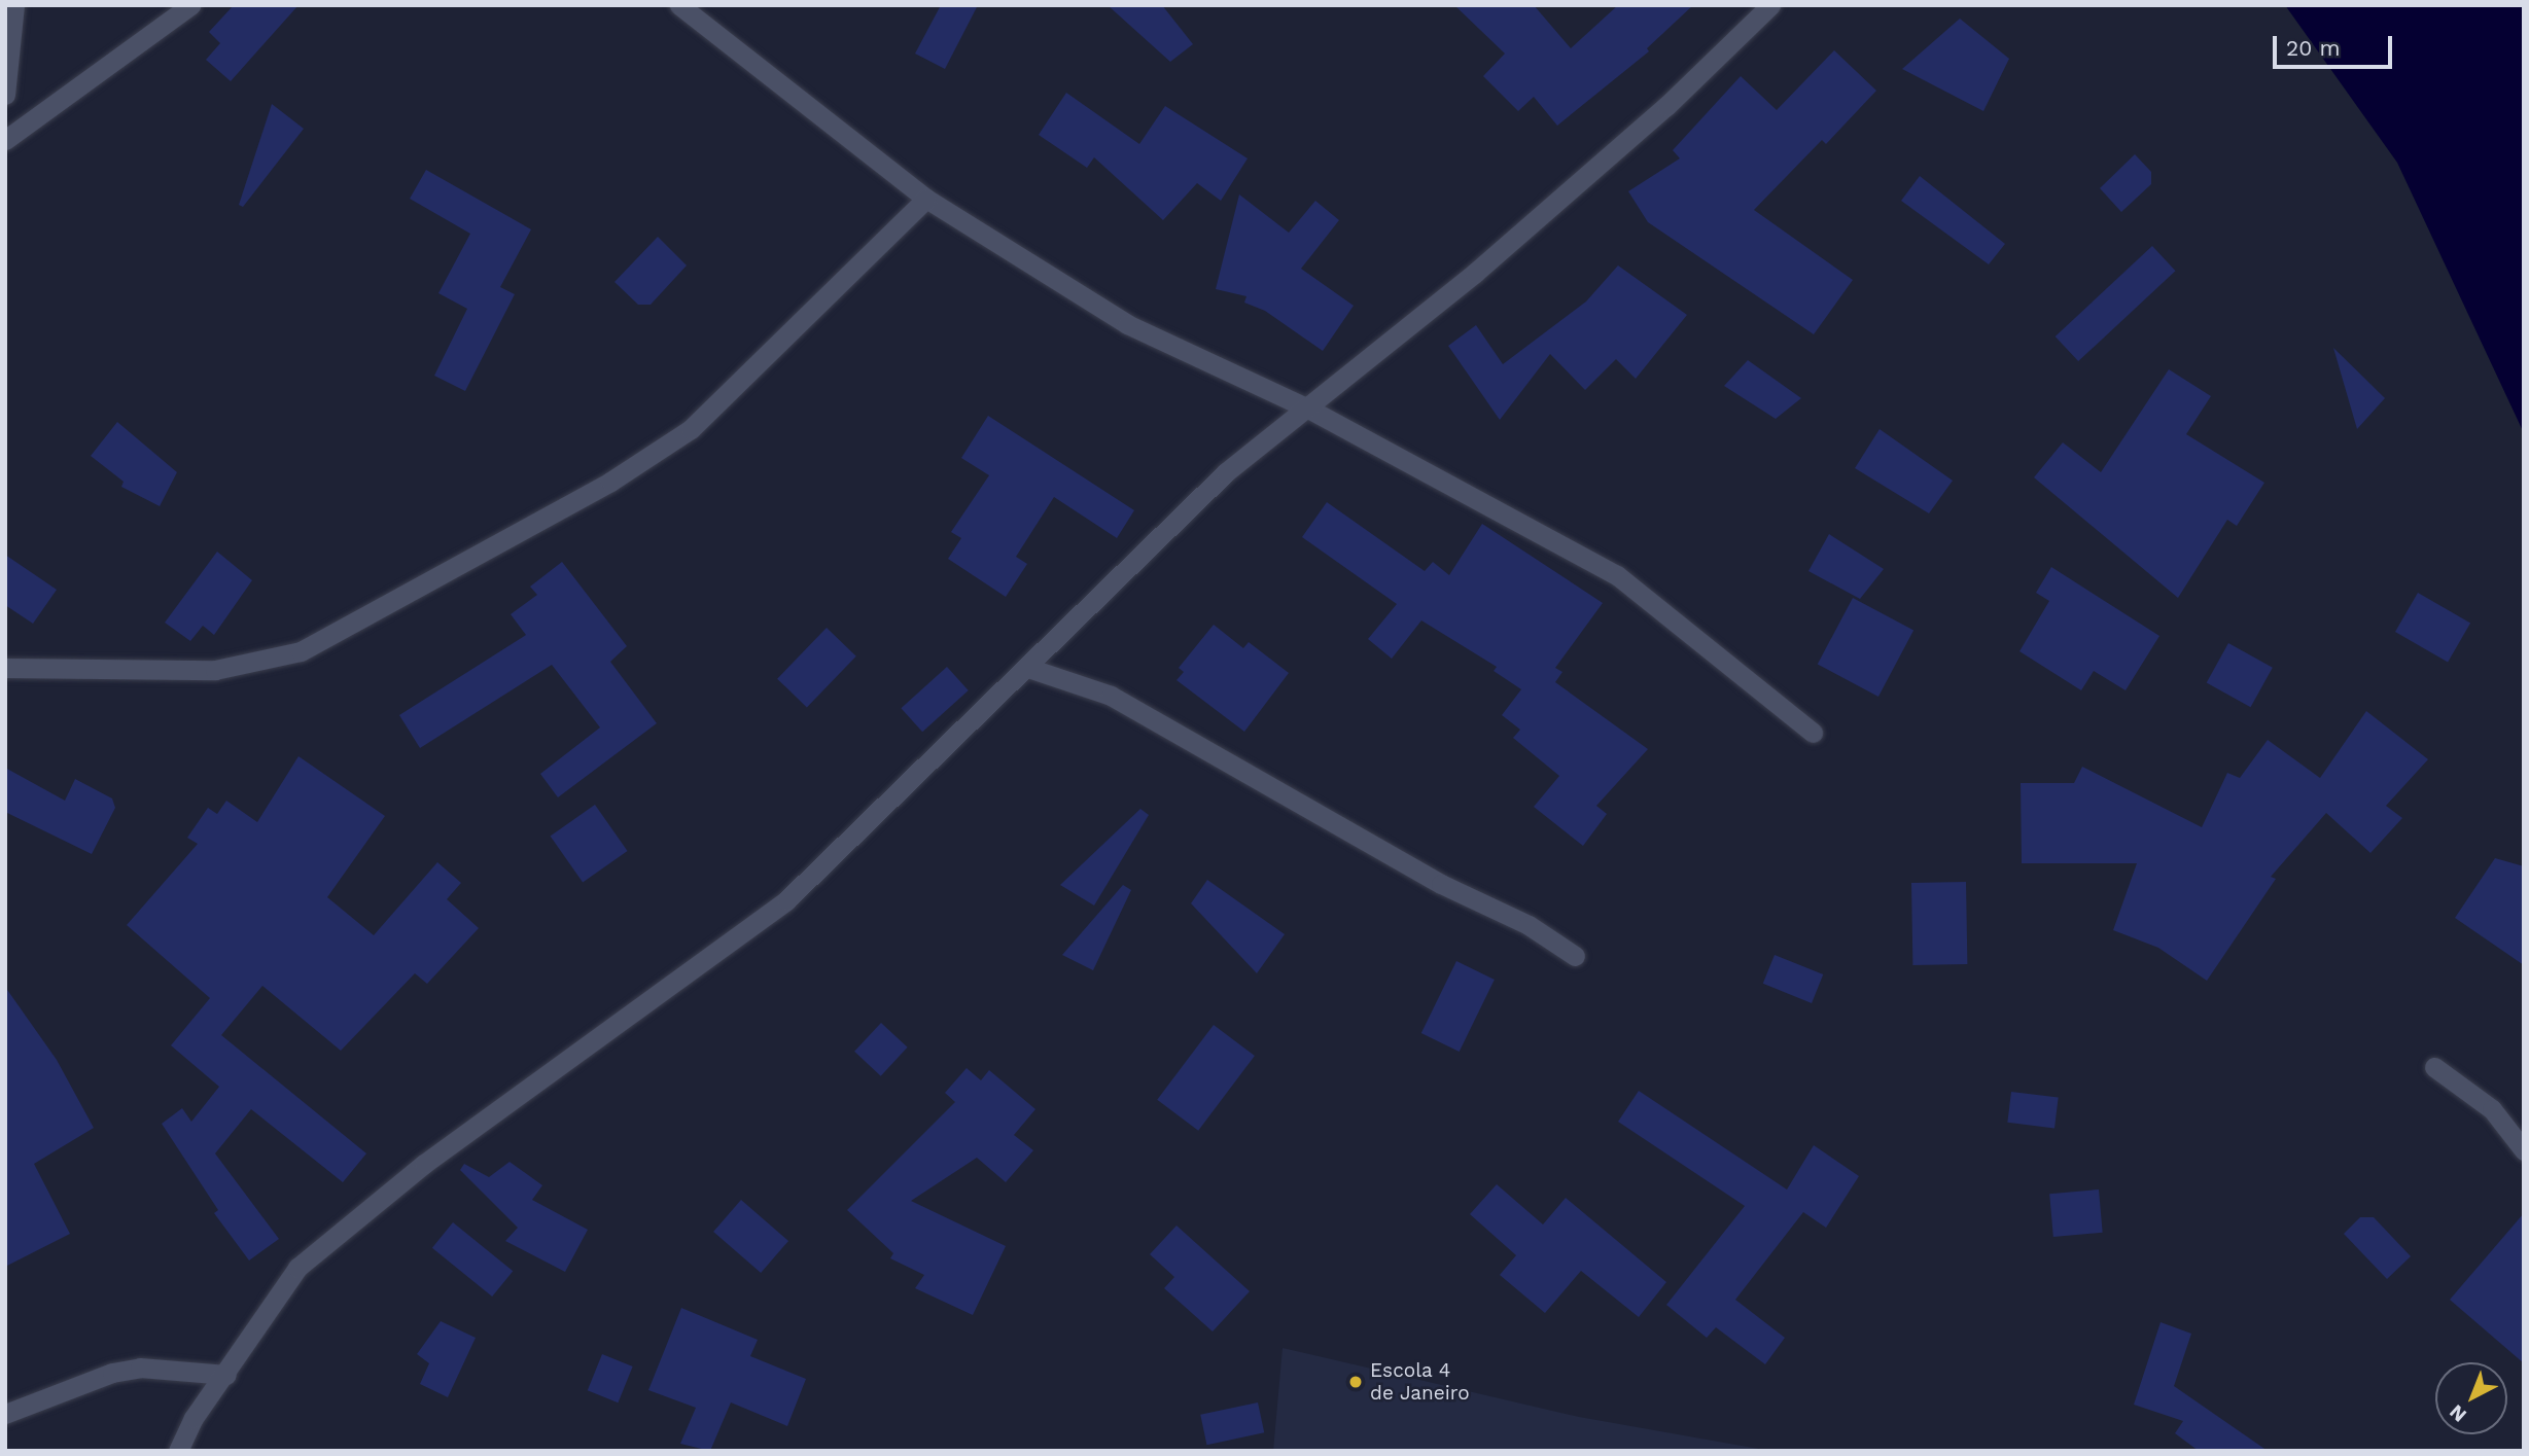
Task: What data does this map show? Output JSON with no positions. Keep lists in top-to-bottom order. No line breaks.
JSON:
{"places":["Escola 4 de Janeiro"],"scale_bar":"20 m","north":"bottom left"}
